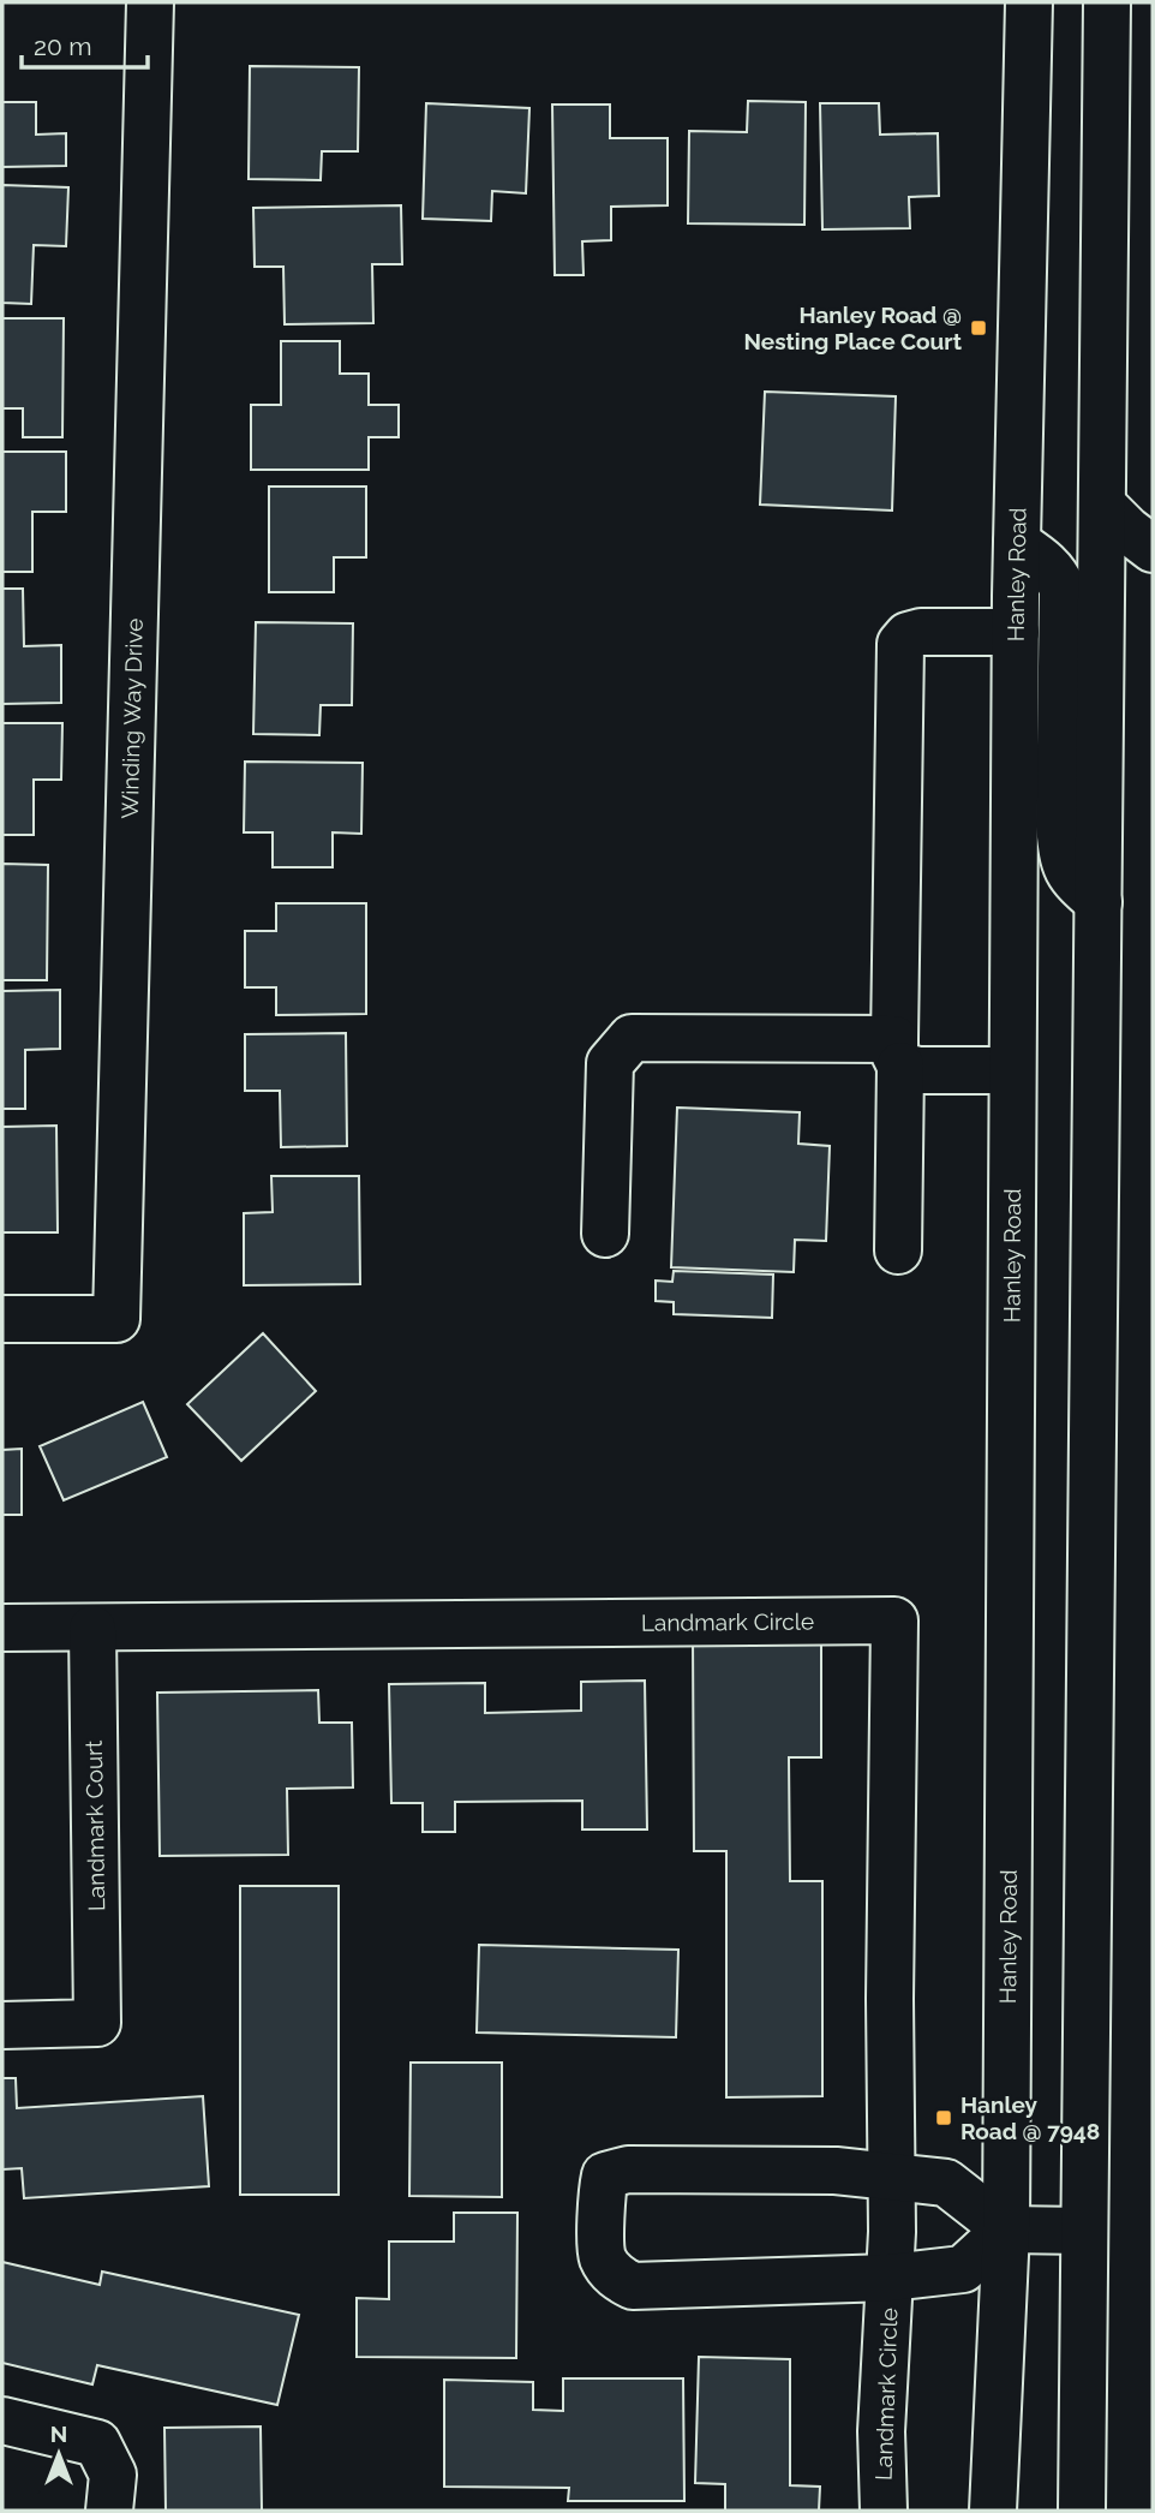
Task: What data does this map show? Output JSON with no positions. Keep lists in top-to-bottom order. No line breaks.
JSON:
{"streets":{"main road":["Hanley Road","Winding Way Drive","Landmark Circle","Landmark Court"]},"crossings":[["Hanley Road","Landmark Circle"],["Landmark Circle","Landmark Court"]],"places":{"transit":["Hanley Road @ Nesting Place Court","Hanley Road @ 7948"]},"scale_bar":"20 m","north":"top"}
